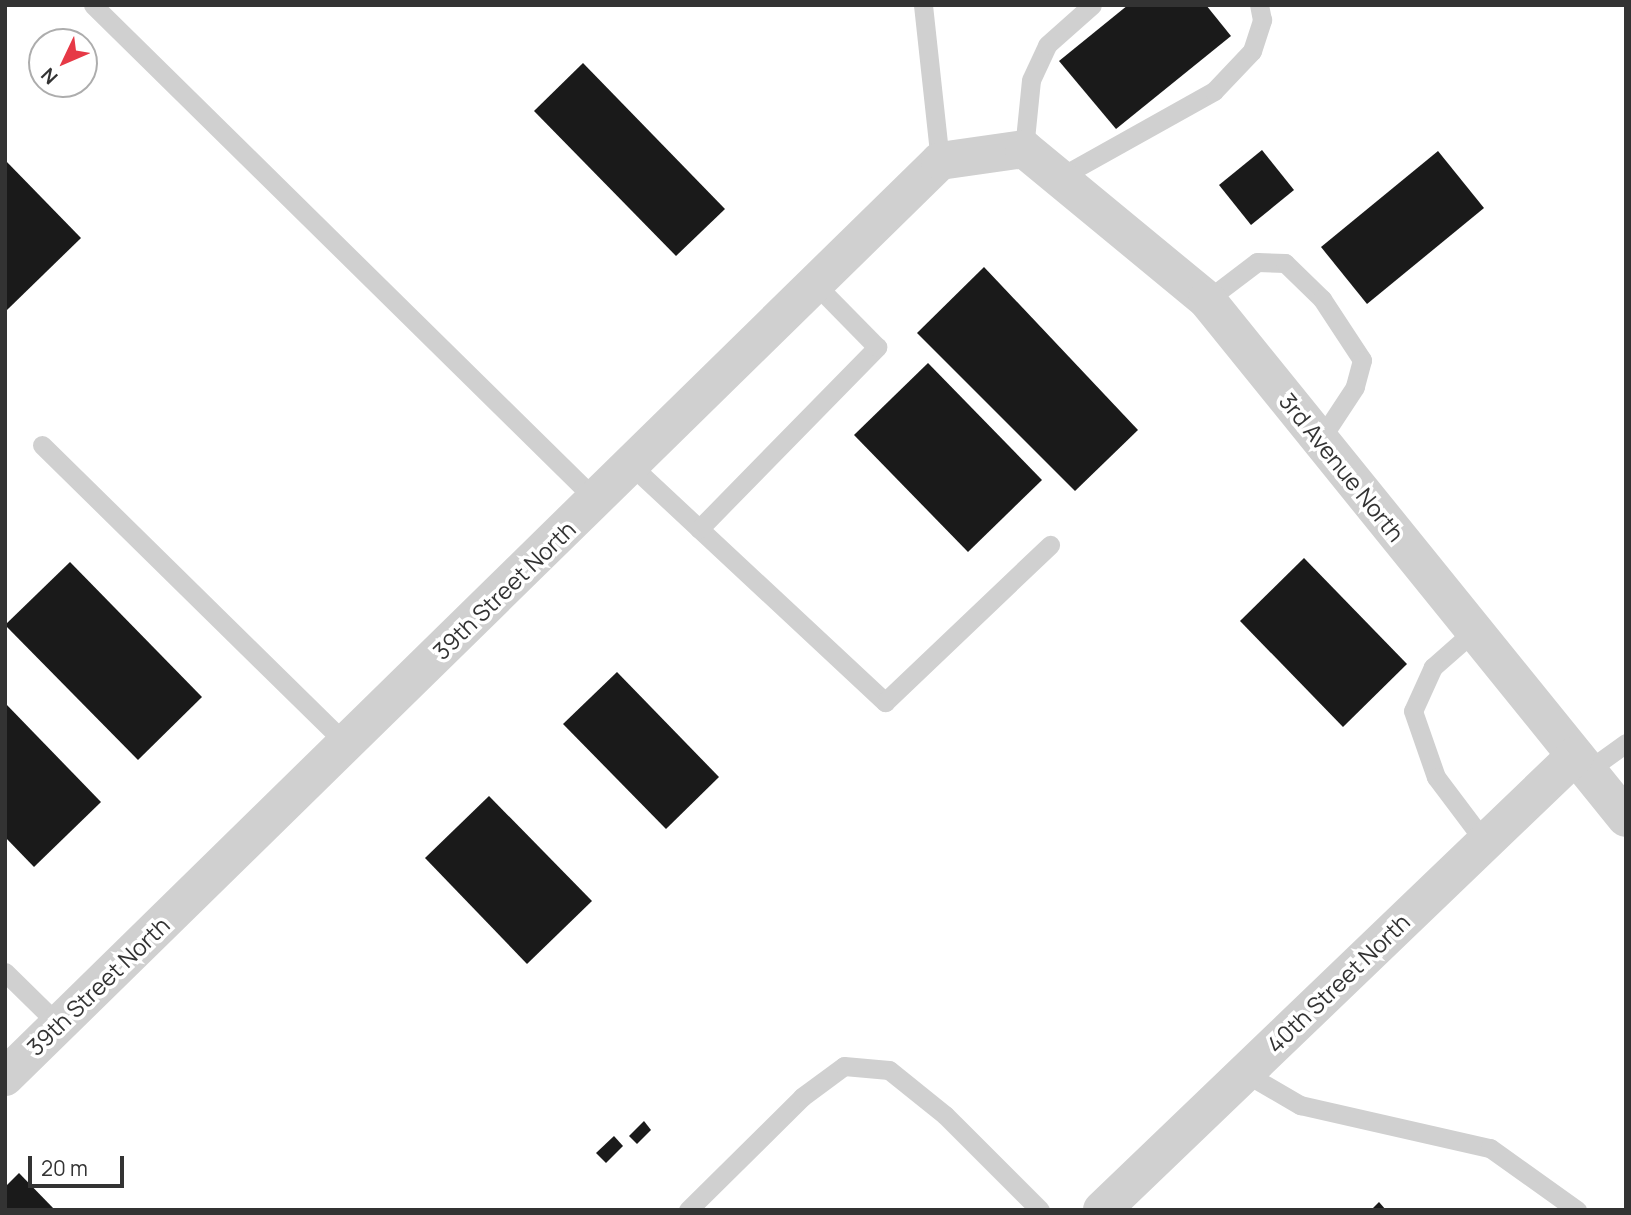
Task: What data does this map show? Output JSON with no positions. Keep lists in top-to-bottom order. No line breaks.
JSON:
{"streets":{"street":["3rd Avenue North","39th Street North","40th Street North"]},"crossings":[["3rd Avenue North","40th Street North"]],"scale_bar":"20 m","north":"bottom left"}
